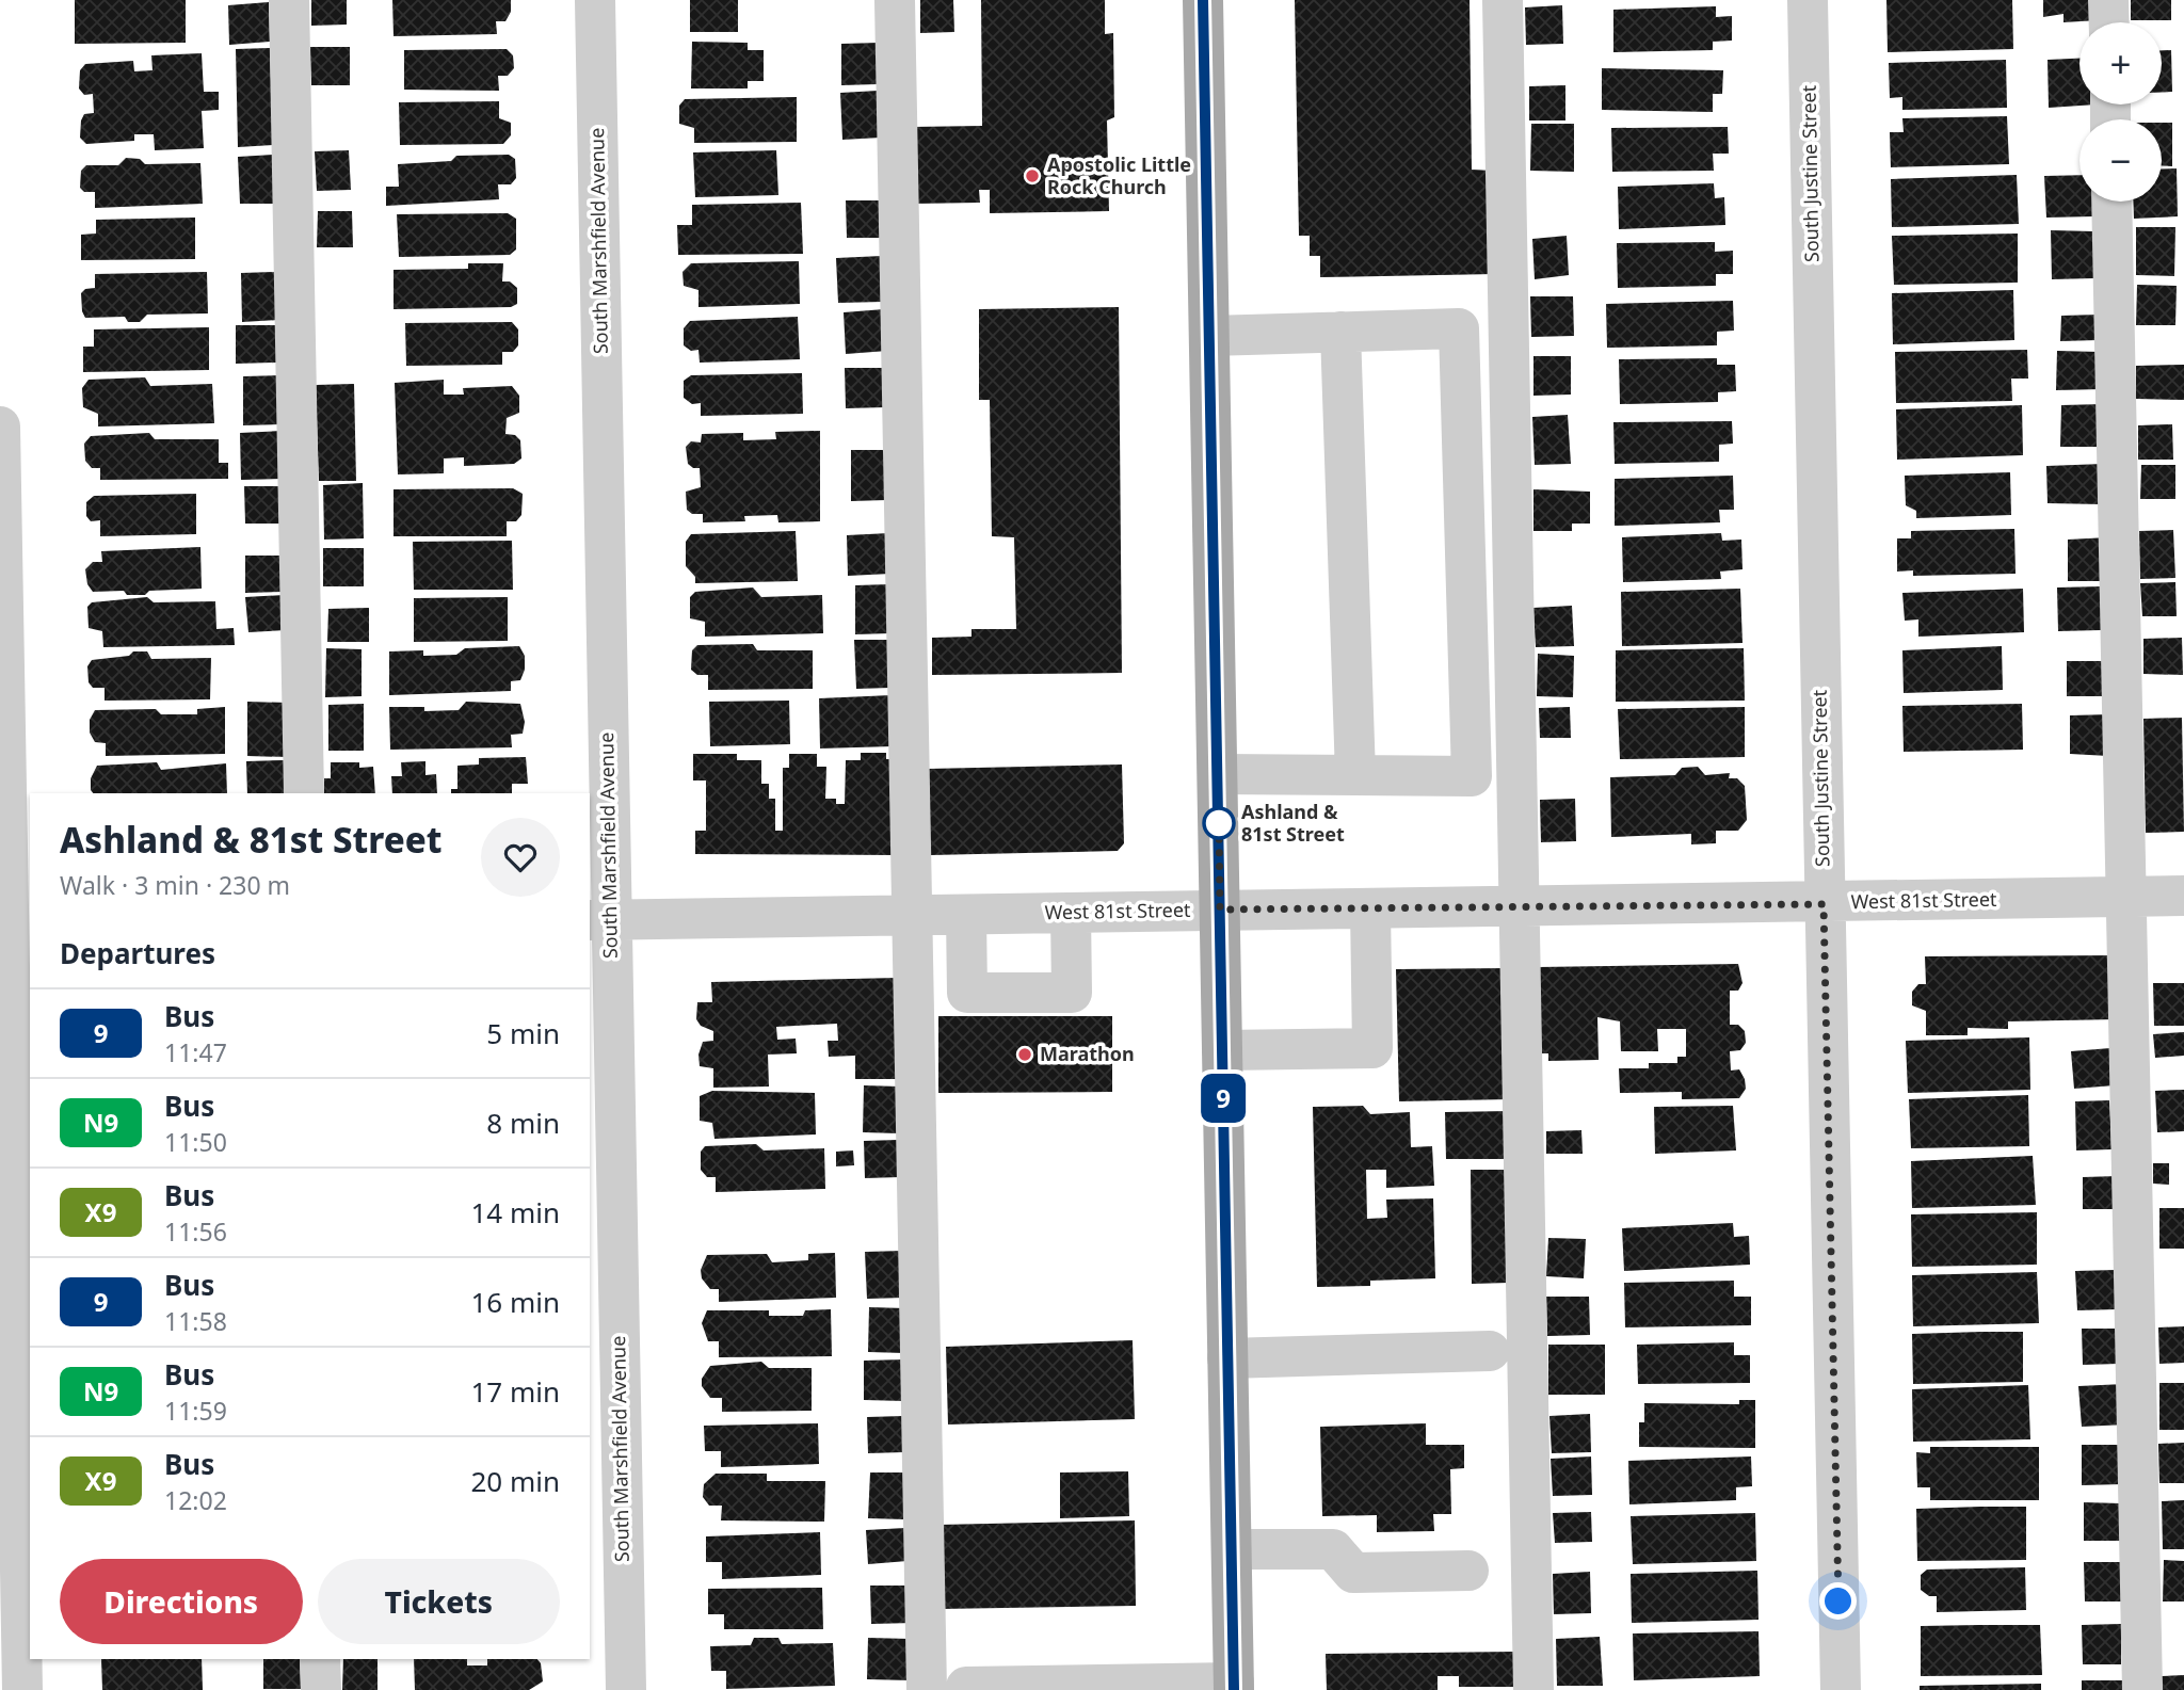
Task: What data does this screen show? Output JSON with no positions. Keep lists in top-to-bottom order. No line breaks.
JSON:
{"streets":{"street":["South Justine Street","South Marshfield Avenue","West 81st Street"]},"crossings":[["South Justine Street","West 81st Street"],["South Marshfield Avenue","West 81st Street"]],"places":["Apostolic Little Rock Church","Ashland & 81st Street","Marathon"],"lines":["bus line 9"],"page":{"on_map":"9","map_buttons":["+","−"],"heading":[["Ashland & 81st Street","Walk · 3 min · 230 m"],"Departures"],"list":[{"mark":"9","name":"Bus","note":"11:47","value":"5 min"},{"mark":"N9","name":"Bus","note":"11:50","value":"8 min"},{"mark":"X9","name":"Bus","note":"11:56","value":"14 min"},{"mark":"9","name":"Bus","note":"11:58","value":"16 min"},{"mark":"N9","name":"Bus","note":"11:59","value":"17 min"},{"mark":"X9","name":"Bus","note":"12:02","value":"20 min"}],"buttons":["Directions","Tickets"]}}
